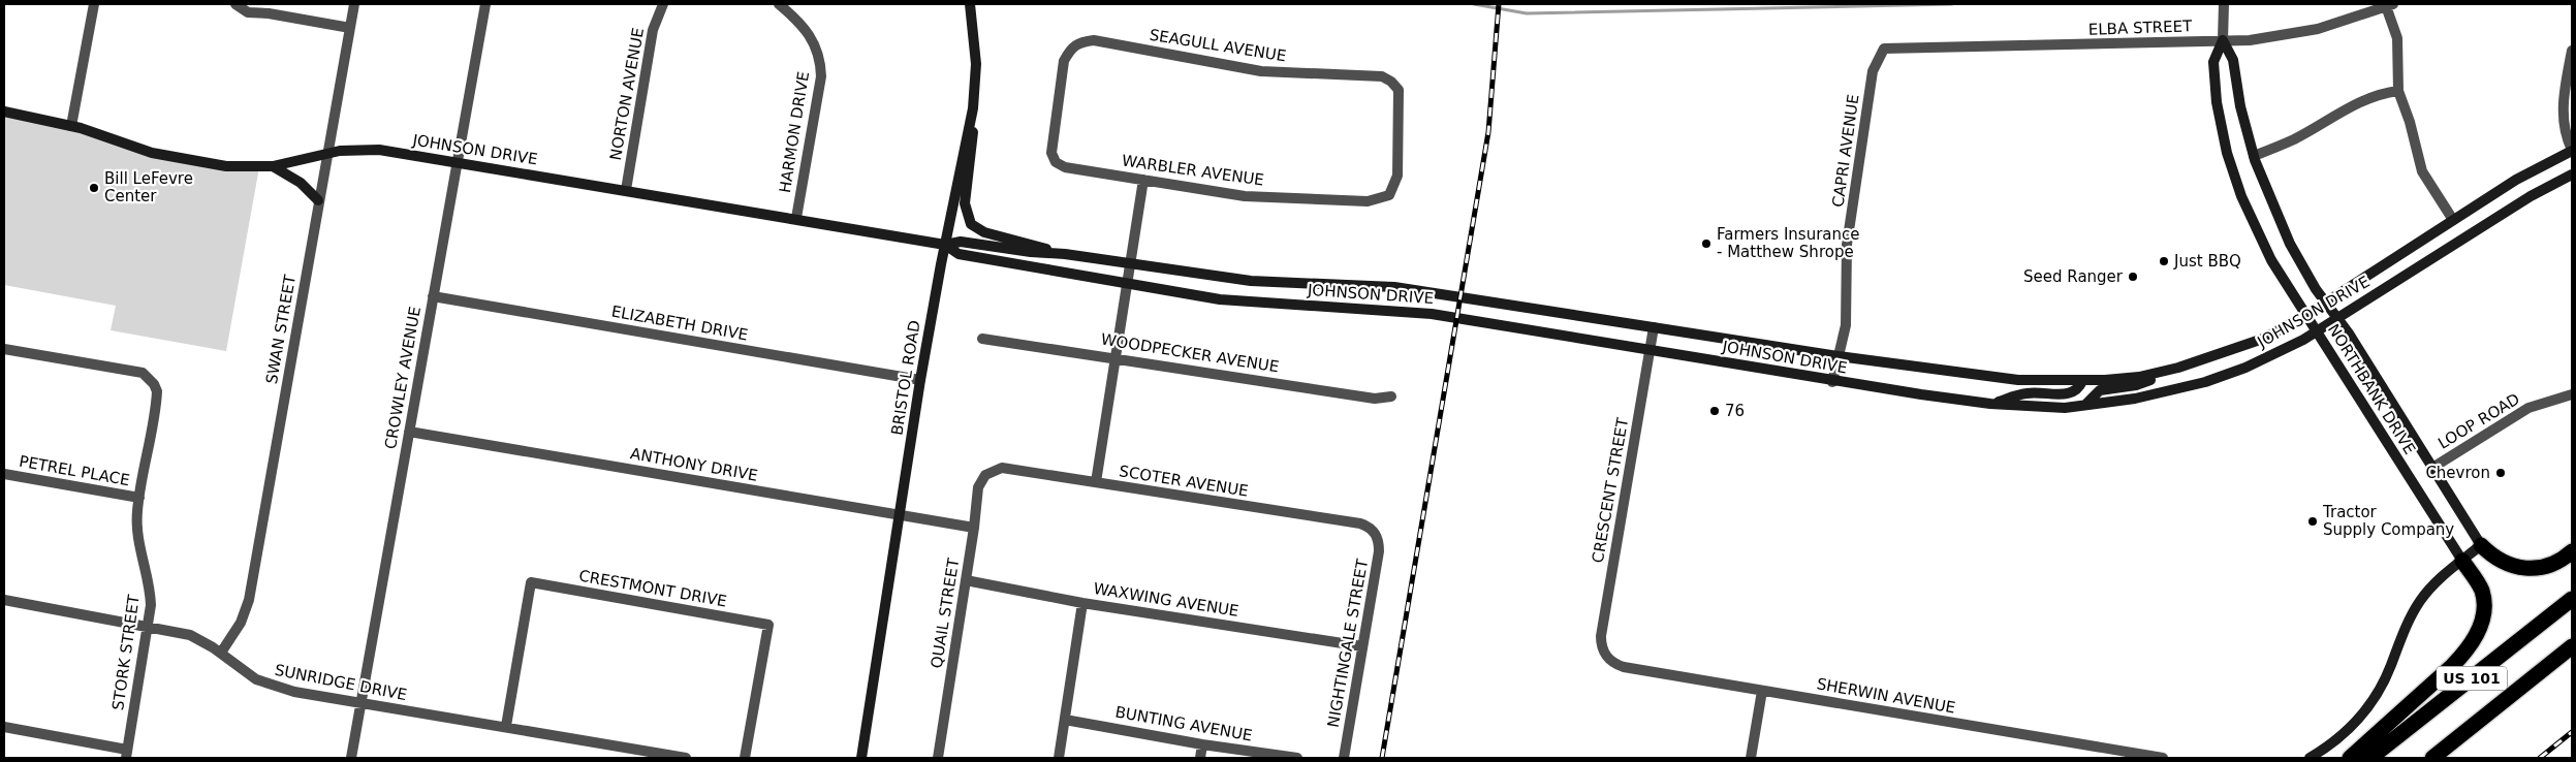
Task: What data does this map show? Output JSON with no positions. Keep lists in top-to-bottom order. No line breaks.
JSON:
{"streets":{"highway":["US 101"],"main road":["JOHNSON DRIVE","BRISTOL ROAD","NORTHBANK DRIVE"],"street":["ELBA STREET","SEAGULL AVENUE","NORTON AVENUE","HARMON DRIVE","CAPRI AVENUE","WARBLER AVENUE","ELIZABETH DRIVE","SWAN STREET","WOODPECKER AVENUE","CROWLEY AVENUE","LOOP ROAD","ANTHONY DRIVE","PETREL PLACE","SCOTER AVENUE","CRESCENT STREET","CRESTMONT DRIVE","WAXWING AVENUE","QUAIL STREET","NIGHTINGALE STREET","STORK STREET","SUNRIDGE DRIVE","SHERWIN AVENUE","BUNTING AVENUE"]},"crossings":[["ELBA STREET","CAPRI AVENUE"],["ELBA STREET","NORTHBANK DRIVE"],["SEAGULL AVENUE","WARBLER AVENUE"],["NORTON AVENUE","JOHNSON DRIVE"],["HARMON DRIVE","JOHNSON DRIVE"],["JOHNSON DRIVE","CAPRI AVENUE"],["JOHNSON DRIVE","SWAN STREET"],["JOHNSON DRIVE","CROWLEY AVENUE"],["JOHNSON DRIVE","BRISTOL ROAD"],["JOHNSON DRIVE","NORTHBANK DRIVE"],["JOHNSON DRIVE","CRESCENT STREET"],["ELIZABETH DRIVE","CROWLEY AVENUE"],["ELIZABETH DRIVE","BRISTOL ROAD"],["SWAN STREET","SUNRIDGE DRIVE"],["CROWLEY AVENUE","ANTHONY DRIVE"],["CROWLEY AVENUE","SUNRIDGE DRIVE"],["BRISTOL ROAD","ANTHONY DRIVE"],["NORTHBANK DRIVE","LOOP ROAD"],["ANTHONY DRIVE","QUAIL STREET"],["PETREL PLACE","STORK STREET"],["SCOTER AVENUE","QUAIL STREET"],["SCOTER AVENUE","NIGHTINGALE STREET"],["CRESCENT STREET","SHERWIN AVENUE"],["CRESTMONT DRIVE","SUNRIDGE DRIVE"],["WAXWING AVENUE","QUAIL STREET"],["WAXWING AVENUE","NIGHTINGALE STREET"],["STORK STREET","SUNRIDGE DRIVE"]],"places":["Bill LeFevre Center","Farmers Insurance - Matthew Shrope","Just BBQ","Seed Ranger","76","Chevron","Tractor Supply Company"]}
